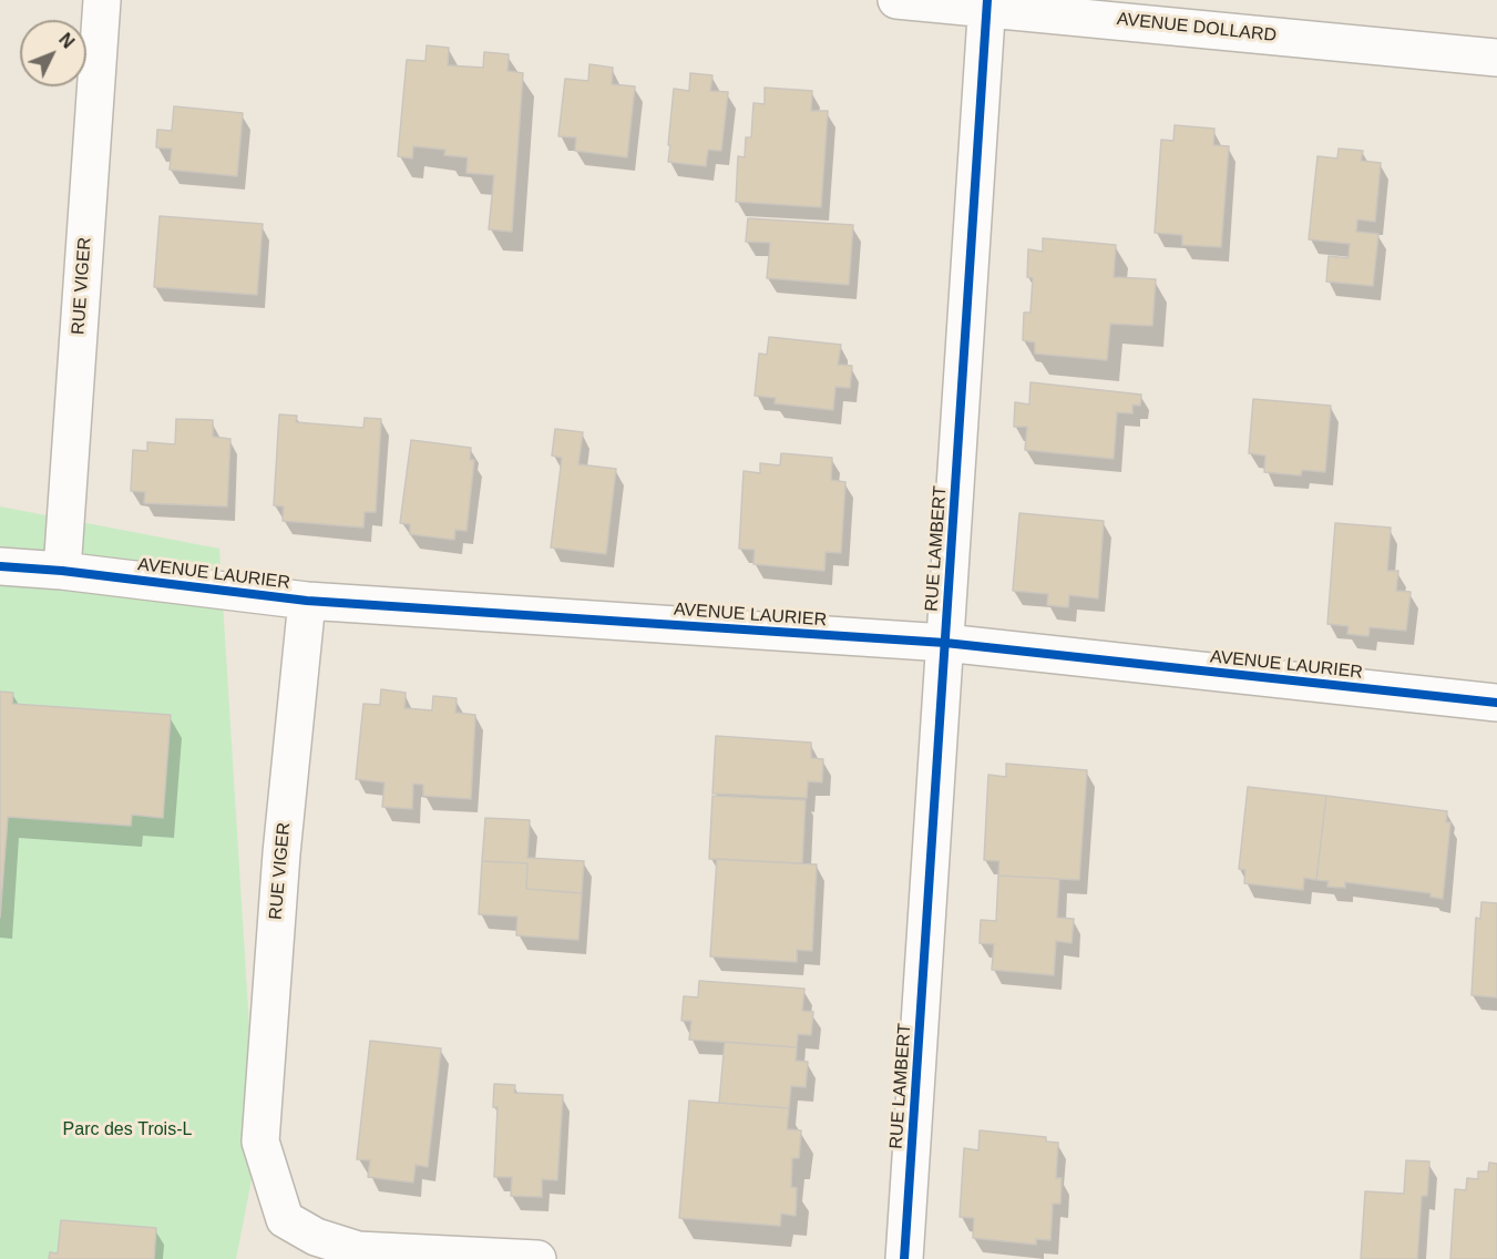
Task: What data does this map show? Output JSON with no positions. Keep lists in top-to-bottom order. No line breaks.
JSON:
{"streets":{"street":["AVENUE DOLLARD","RUE VIGER","RUE LAMBERT","AVENUE LAURIER"]},"crossings":[["AVENUE DOLLARD","RUE LAMBERT"],["RUE VIGER","AVENUE LAURIER"],["RUE LAMBERT","AVENUE LAURIER"]],"parks":["Parc des Trois-L"],"north":"top right"}
